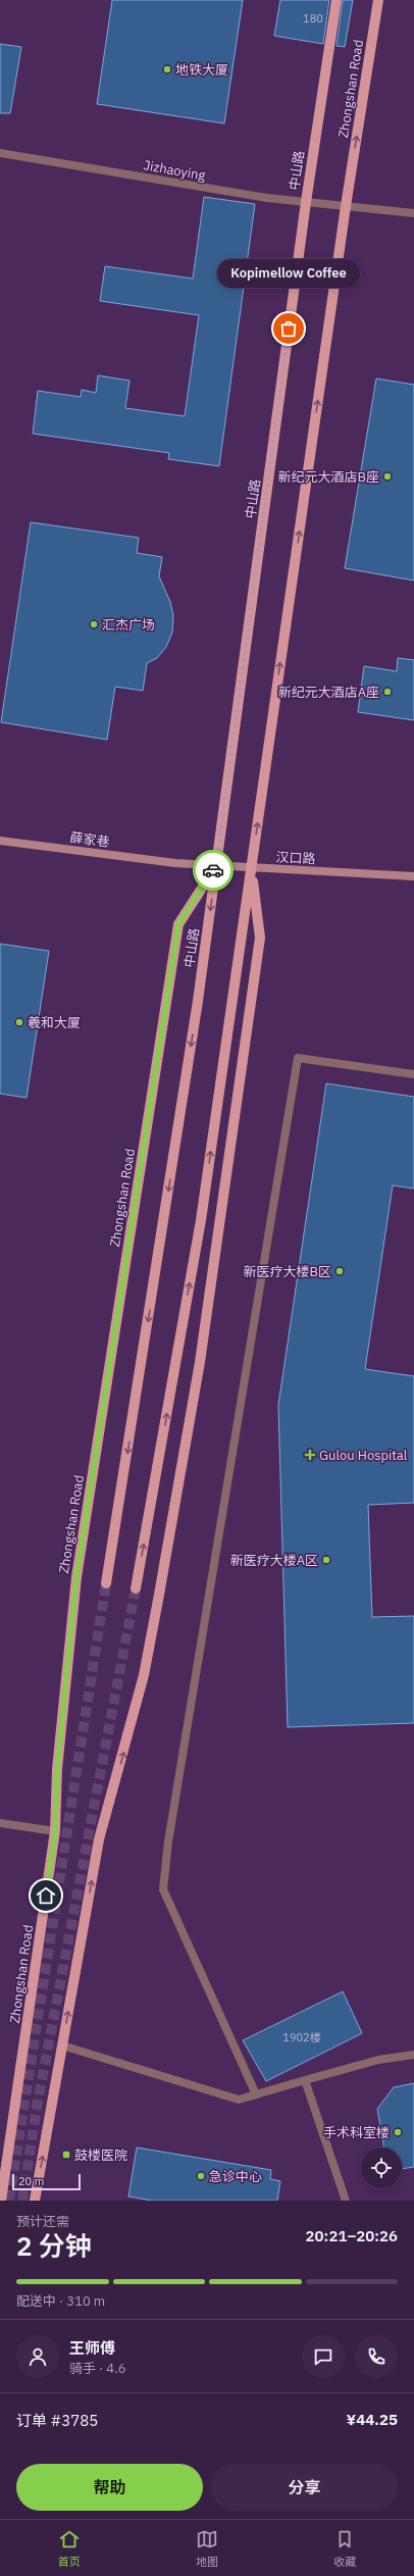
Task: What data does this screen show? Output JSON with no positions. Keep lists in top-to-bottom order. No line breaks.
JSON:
{"streets":{"main road":["Zhongshan Road","中山路"],"street":["Jizhaoying","薛家巷","汉口路"]},"crossings":[["Zhongshan Road","Jizhaoying"],["Zhongshan Road","汉口路"],["Jizhaoying","中山路"],["中山路","汉口路"],["薛家巷","汉口路"]],"places":{"other":["地铁大厦","Kopimellow Coffee","新纪元大酒店B座","汇杰广场","新纪元大酒店A座","羲和大厦","新医疗大楼B区","新医疗大楼A区","手术科室楼","急诊中心"],"health":["Gulou Hospital"],"transit":["鼓楼医院"]},"house_numbers":["180","1902楼"],"scale_bar":"20 m","page":{"bubble":"Kopimellow Coffee","scale":"20 m","heading":["2 分钟","预计还需","20:21–20:26"],"panel":["王师傅","骑手 · 4.6","订单 #3785","¥44.25"],"bar":"配送中 · 310 m","buttons":["帮助","分享"],"tabs":["首页","地图","收藏"]}}
